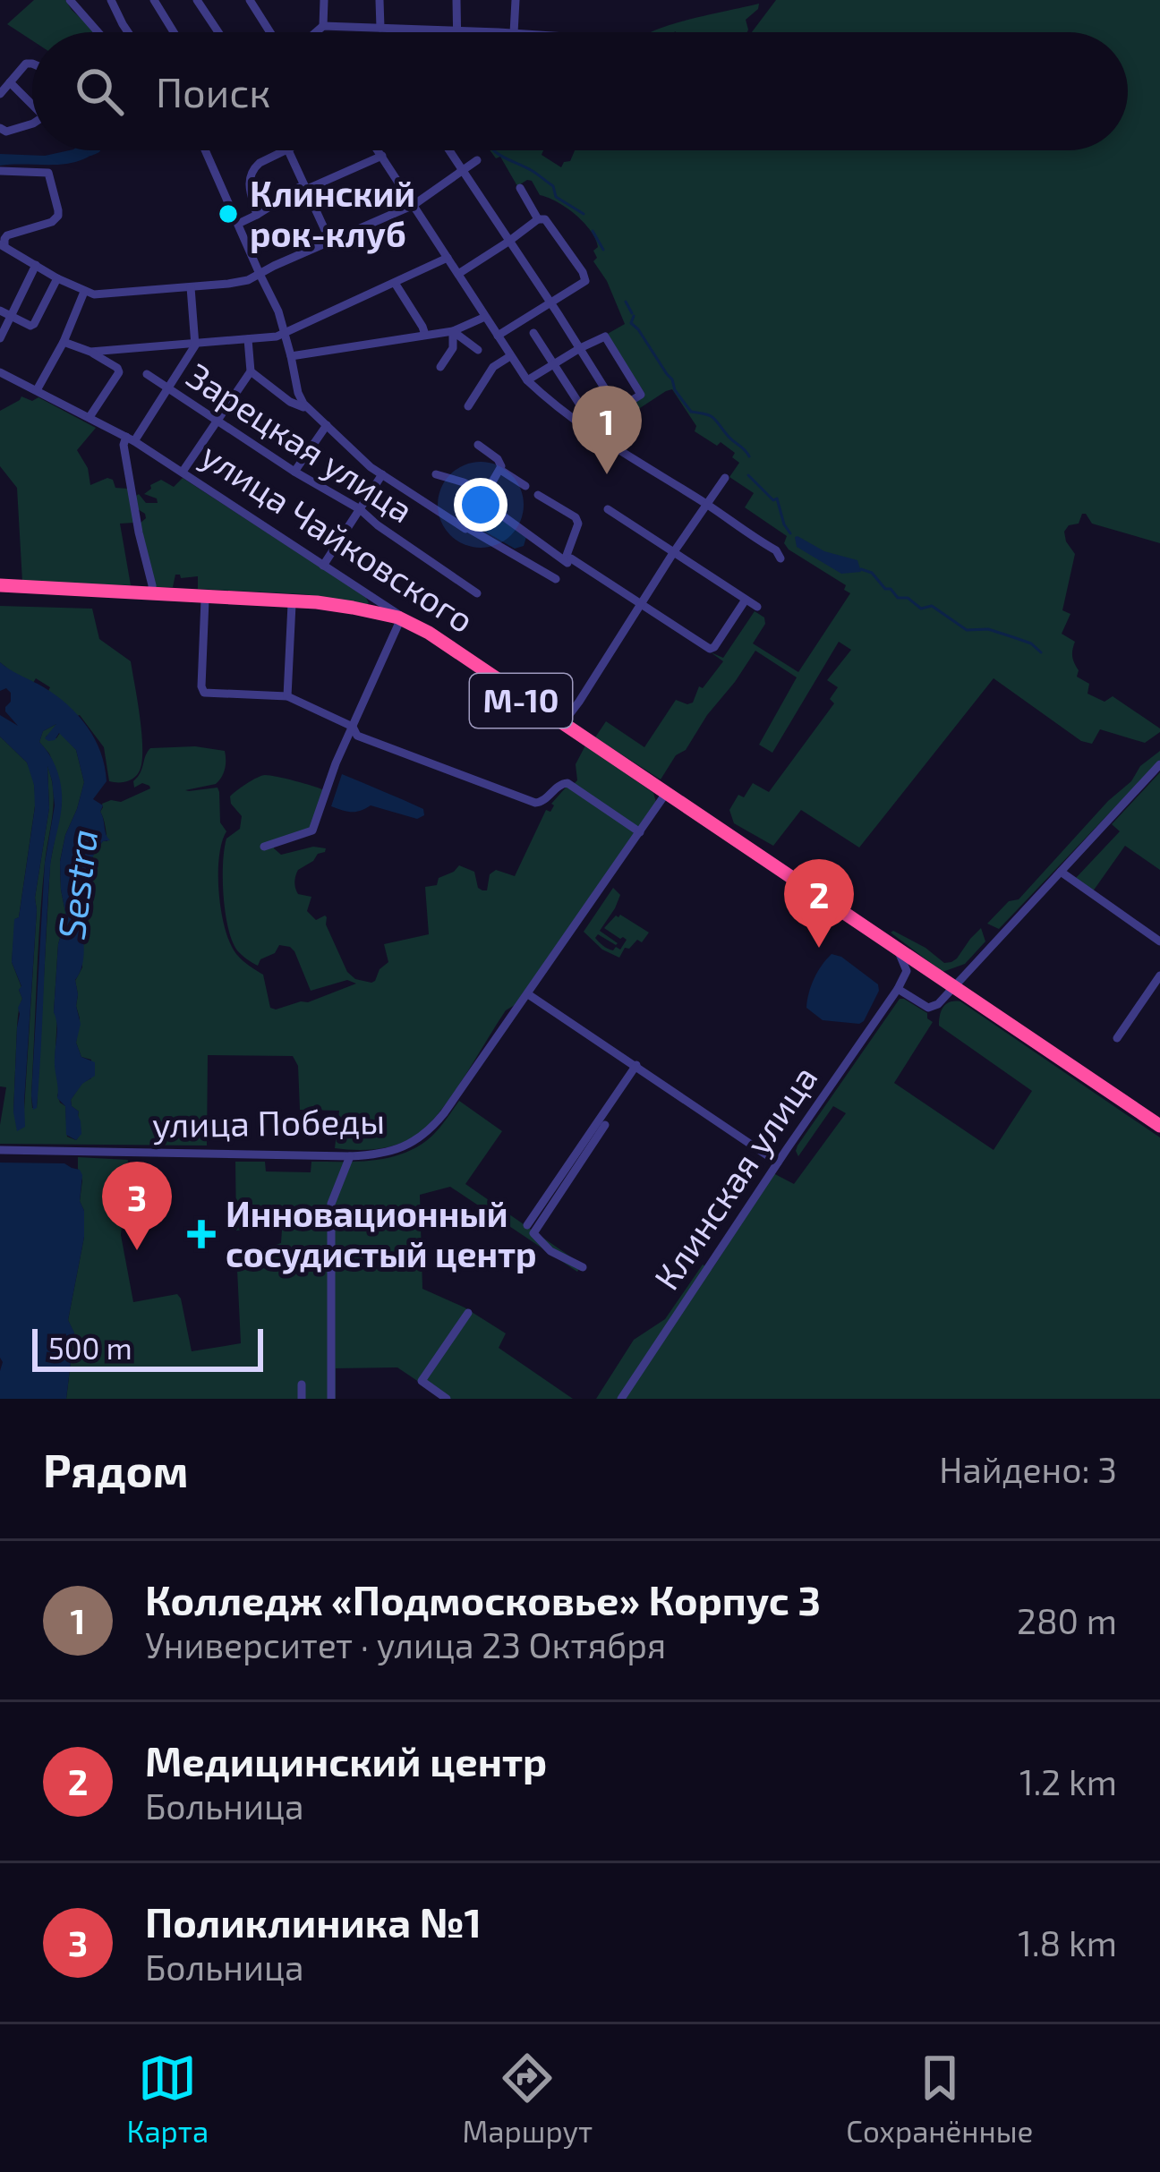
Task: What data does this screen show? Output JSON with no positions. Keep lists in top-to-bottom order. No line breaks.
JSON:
{"streets":{"highway":["улица Чайковского","М-10"],"street":["Зарецкая улица","улица Победы","Клинская улица"]},"crossings":[["улица Чайковского","М-10"],["улица Чайковского","улица Победы"]],"water":["Sestra"],"places":{"other":["Клинский рок-клуб"],"health":["Инновационный сосудистый центр"]},"scale_bar":"500 m","page":{"search":"Поиск","pins":["1","2","3"],"scale":"500 m","heading":["Рядом","Найдено: 3"],"list":[{"mark":"1","name":"Колледж «Подмосковье» Корпус 3","note":"Университет · улица 23 Октября","value":"280 m"},{"mark":"2","name":"Медицинский центр","note":"Больница","value":"1.2 km"},{"mark":"3","name":"Поликлиника №1","note":"Больница","value":"1.8 km"}],"nav":["Карта","Маршрут","Сохранённые"]}}
